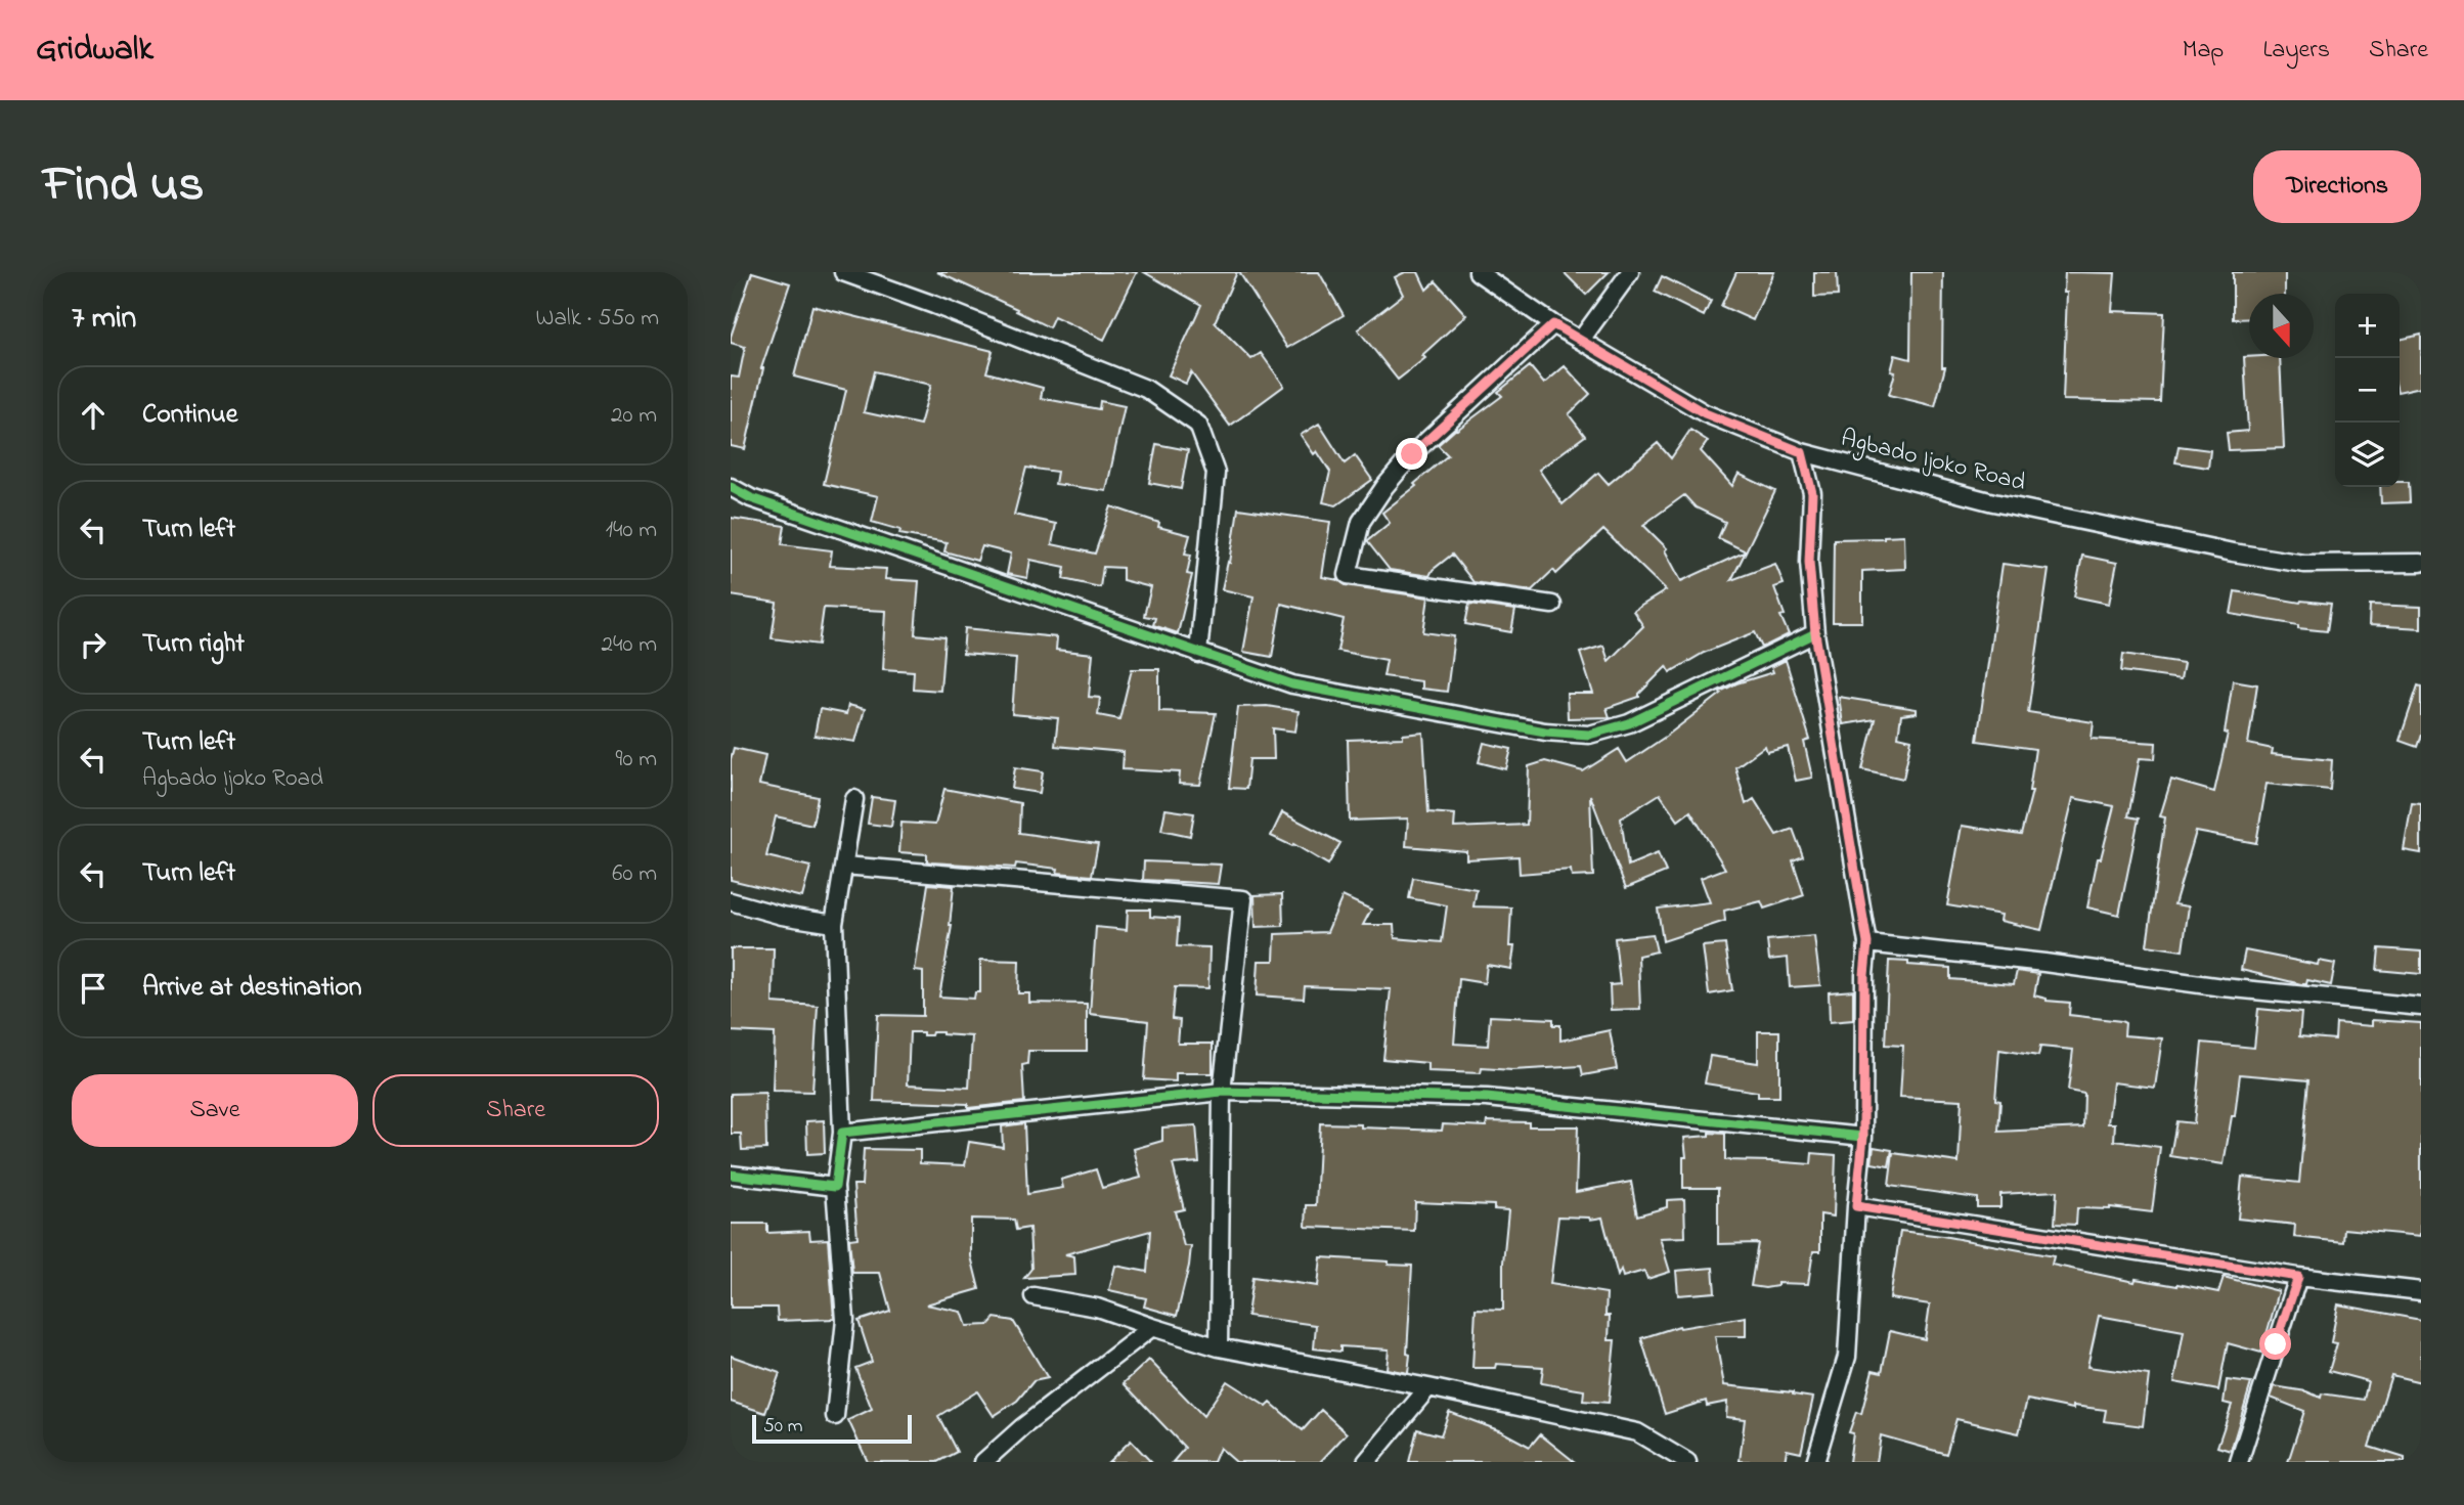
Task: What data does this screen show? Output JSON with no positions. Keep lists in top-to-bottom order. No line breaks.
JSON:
{"streets":{"street":["Agbado Ijoko Road"]},"scale_bar":"50 m","north":"bottom","page":{"header":"Gridwalk","nav":["Map","Layers","Share"],"title":"Find us","buttons":["Directions",["Save","Share"]],"heading":["7 min","Walk · 550 m"],"map_buttons":["+","−"],"list":[["Continue","20 m"],["Turn left","140 m"],["Turn right","240 m"],["Turn left","Agbado Ijoko Road","90 m"],["Turn left","60 m"],"Arrive at destination"],"scale":"50 m"}}
